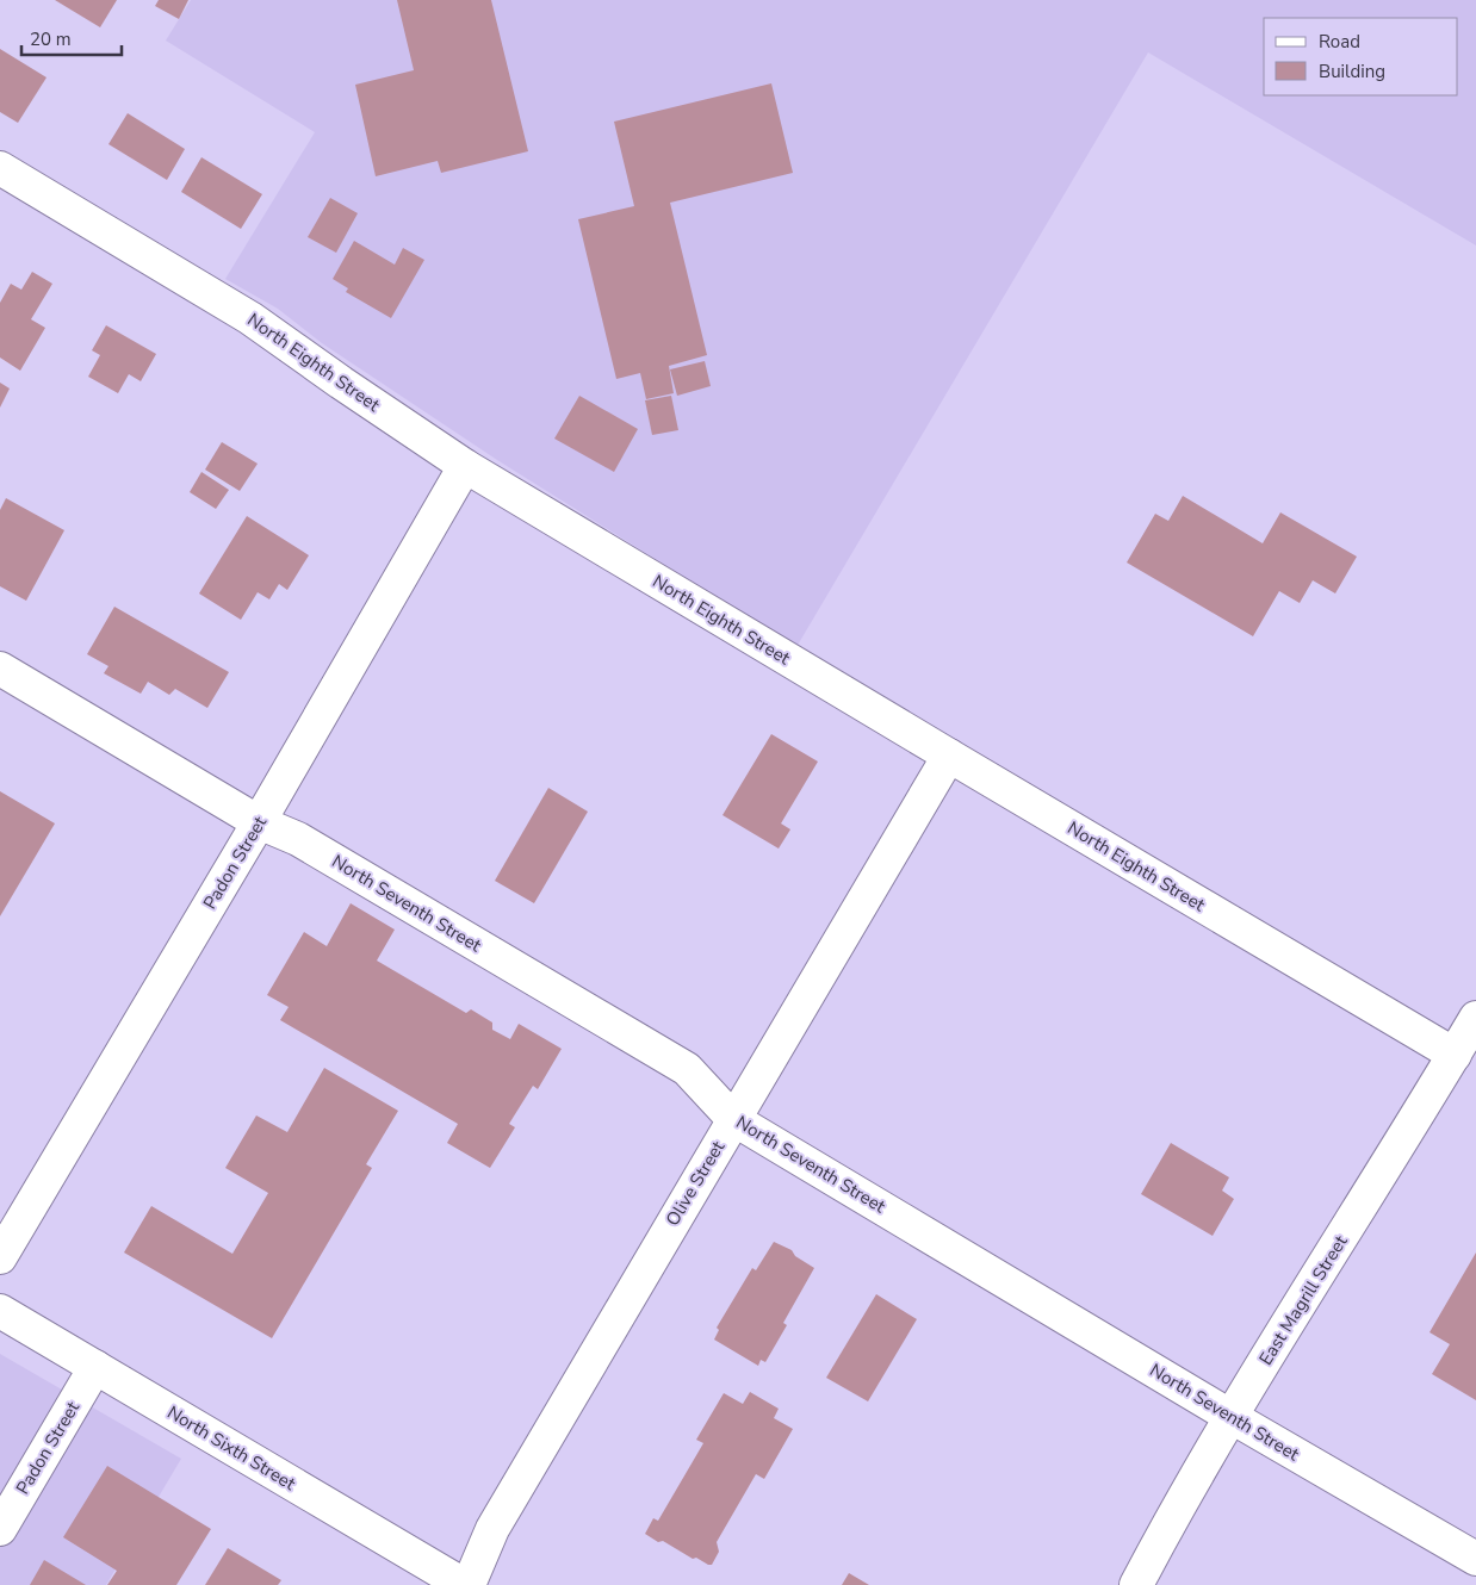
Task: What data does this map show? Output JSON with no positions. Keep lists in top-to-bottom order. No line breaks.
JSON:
{"streets":{"street":["North Eighth Street","Padon Street","North Seventh Street","Olive Street","East Magrill Street","North Sixth Street"]},"crossings":[["North Eighth Street","Padon Street"],["North Eighth Street","Olive Street"],["North Eighth Street","East Magrill Street"],["Padon Street","North Seventh Street"],["Padon Street","North Sixth Street"],["North Seventh Street","Olive Street"],["North Seventh Street","East Magrill Street"]],"legend":["Road","Building"],"scale_bar":"20 m"}
